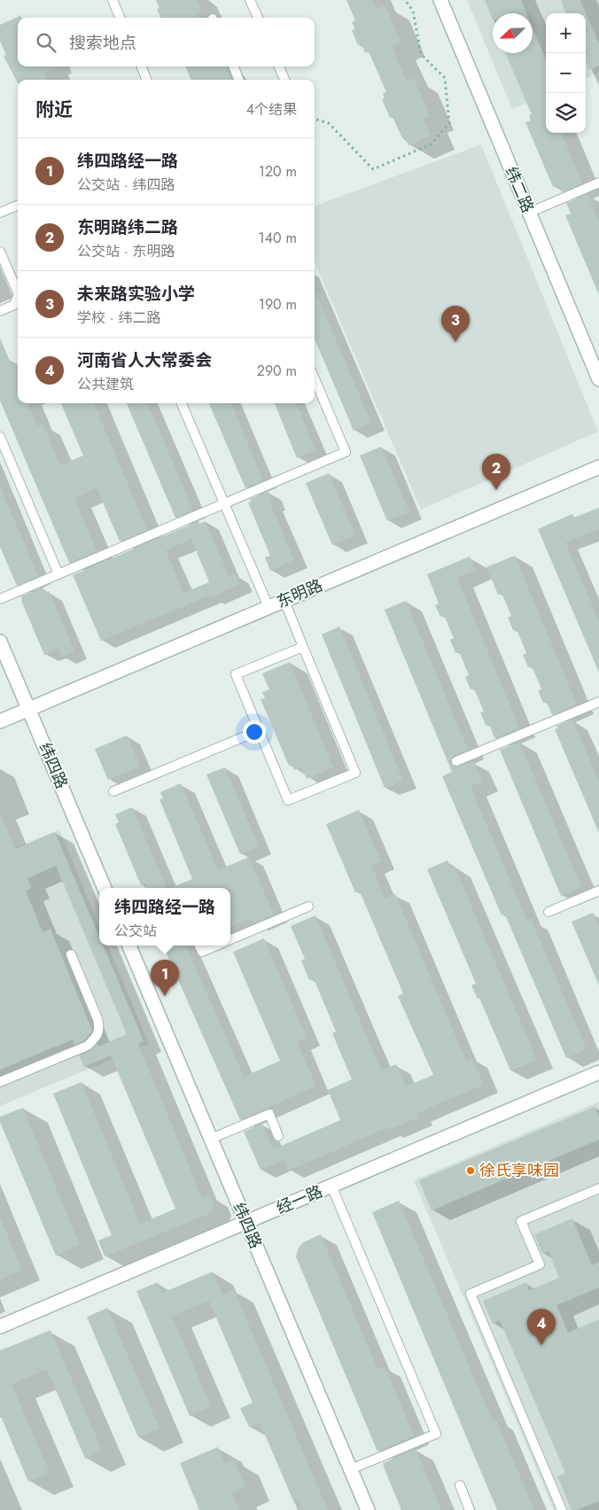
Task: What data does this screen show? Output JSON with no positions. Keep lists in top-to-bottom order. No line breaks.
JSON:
{"streets":{"street":["纬二路","东明路","纬四路","经一路"]},"crossings":[["东明路","纬四路"],["纬四路","经一路"]],"places":["徐氏享味园"],"north":"bottom left","page":{"map_buttons":["+","−"],"search":"搜索地点","heading":["附近","4个结果"],"list":[{"mark":"1","name":"纬四路经一路","note":"公交站 · 纬四路","value":"120 m"},{"mark":"2","name":"东明路纬二路","note":"公交站 · 东明路","value":"140 m"},{"mark":"3","name":"未来路实验小学","note":"学校 · 纬二路","value":"190 m"},{"mark":"4","name":"河南省人大常委会","note":"公共建筑","value":"290 m"}],"pins":["3","2","1","4"],"popup":["纬四路经一路","公交站"]}}
